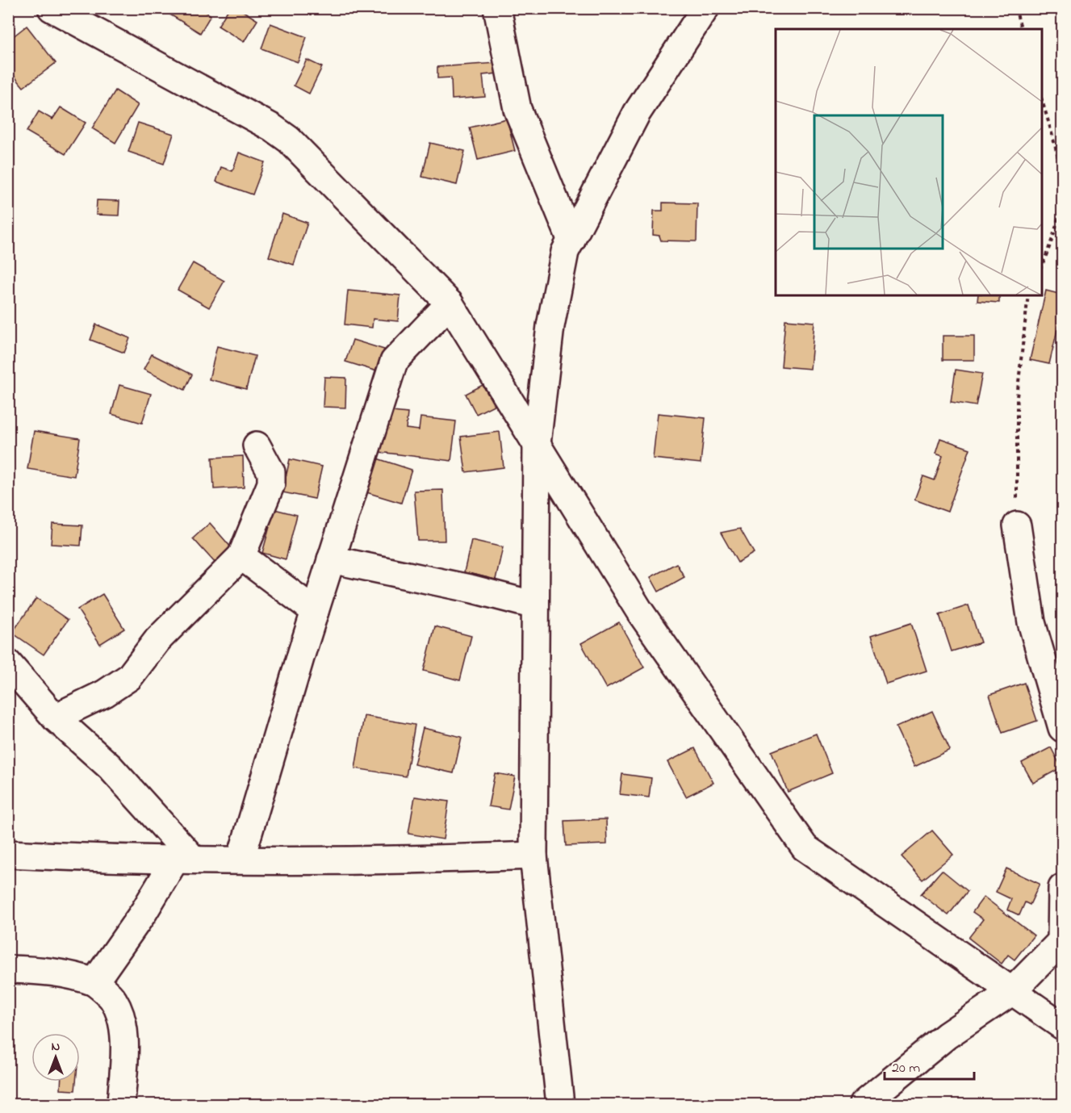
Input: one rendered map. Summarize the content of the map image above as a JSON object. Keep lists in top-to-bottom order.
{
  "scale_bar": "20 m",
  "north": "top"
}
